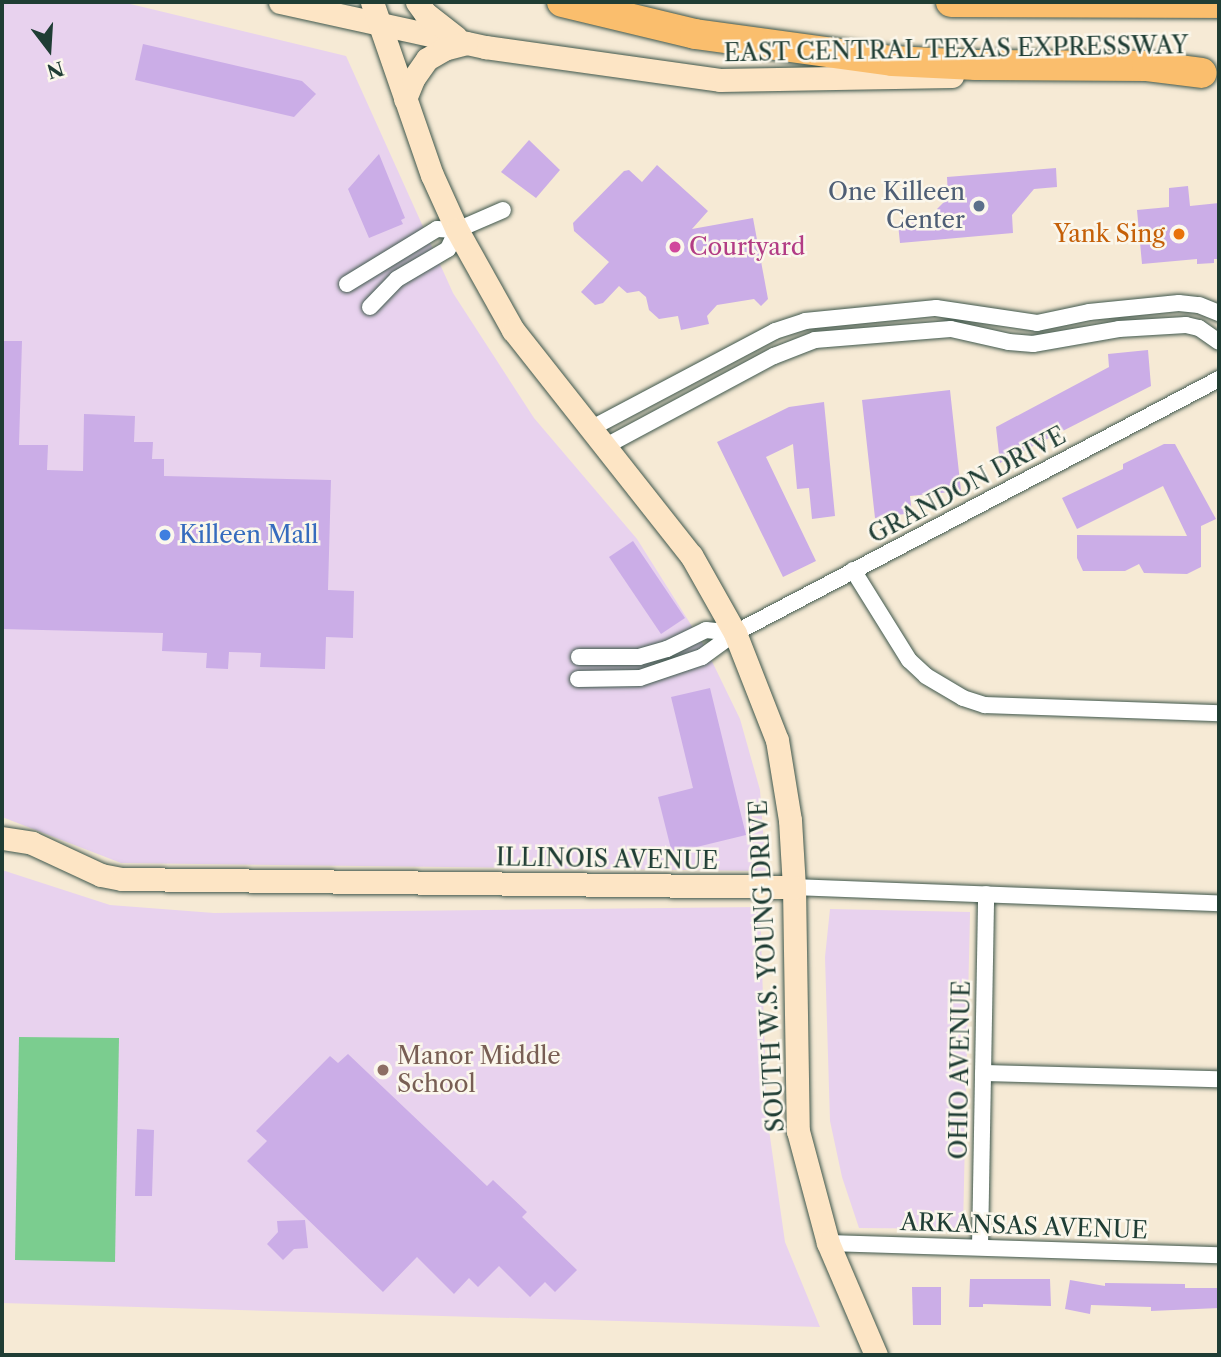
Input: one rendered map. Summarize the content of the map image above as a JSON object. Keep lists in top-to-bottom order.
{
  "streets": {
    "main road": ["EAST CENTRAL TEXAS EXPRESSWAY", "ILLINOIS AVENUE", "SOUTH W.S. YOUNG DRIVE"],
    "street": ["GRANDON DRIVE", "OHIO AVENUE", "ARKANSAS AVENUE"]
  },
  "crossings": [
    ["EAST CENTRAL TEXAS EXPRESSWAY", "SOUTH W.S. YOUNG DRIVE"],
    ["GRANDON DRIVE", "SOUTH W.S. YOUNG DRIVE"],
    ["ILLINOIS AVENUE", "SOUTH W.S. YOUNG DRIVE"],
    ["ILLINOIS AVENUE", "OHIO AVENUE"],
    ["SOUTH W.S. YOUNG DRIVE", "ARKANSAS AVENUE"],
    ["OHIO AVENUE", "ARKANSAS AVENUE"]
  ],
  "places": [
    "One Killeen Center",
    "Yank Sing",
    "Courtyard",
    "Killeen Mall",
    "Manor Middle School"
  ],
  "north": "bottom"
}
